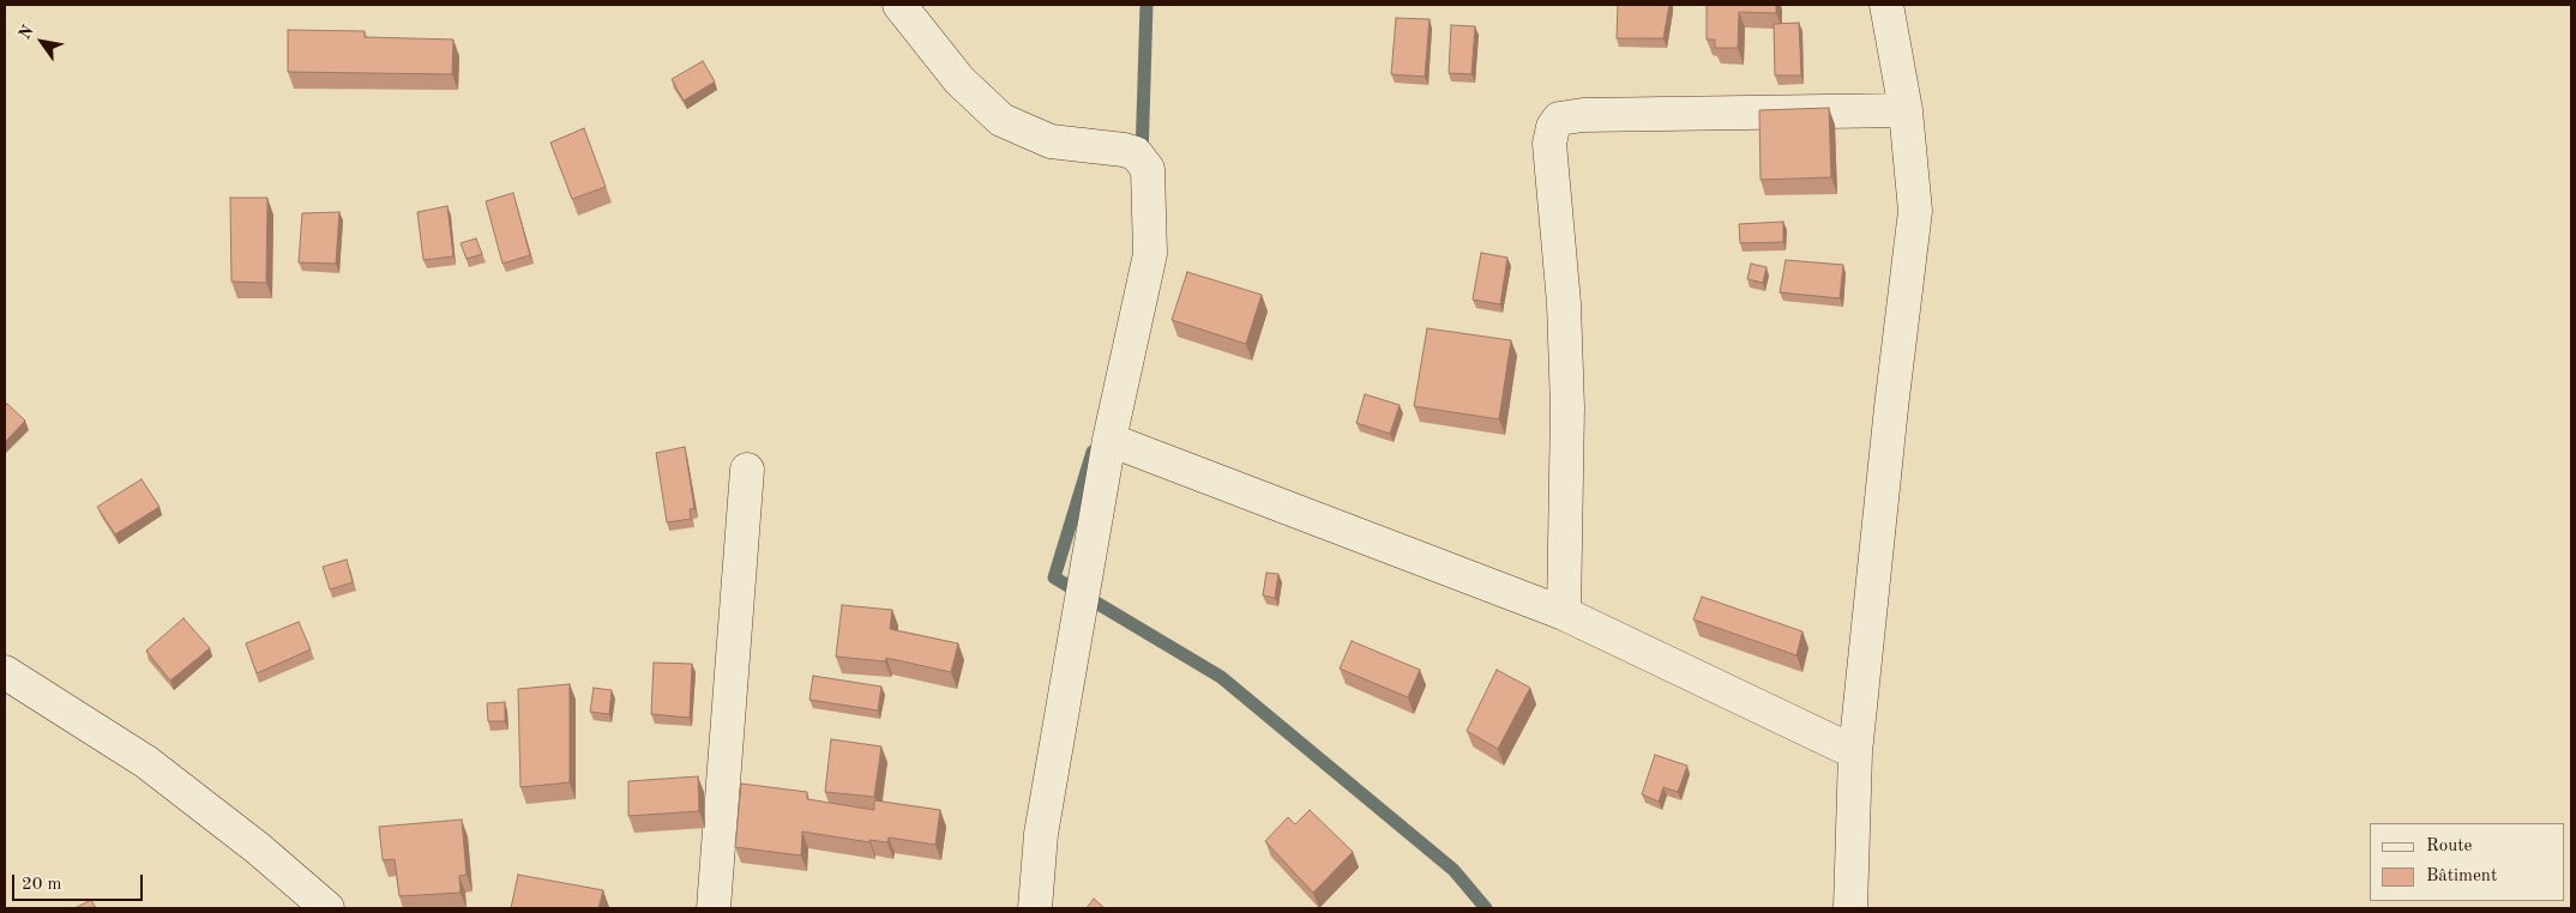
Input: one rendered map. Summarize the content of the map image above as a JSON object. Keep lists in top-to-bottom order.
{
  "legend": ["Route", "Bâtiment"],
  "scale_bar": "20 m",
  "north": "top left"
}
